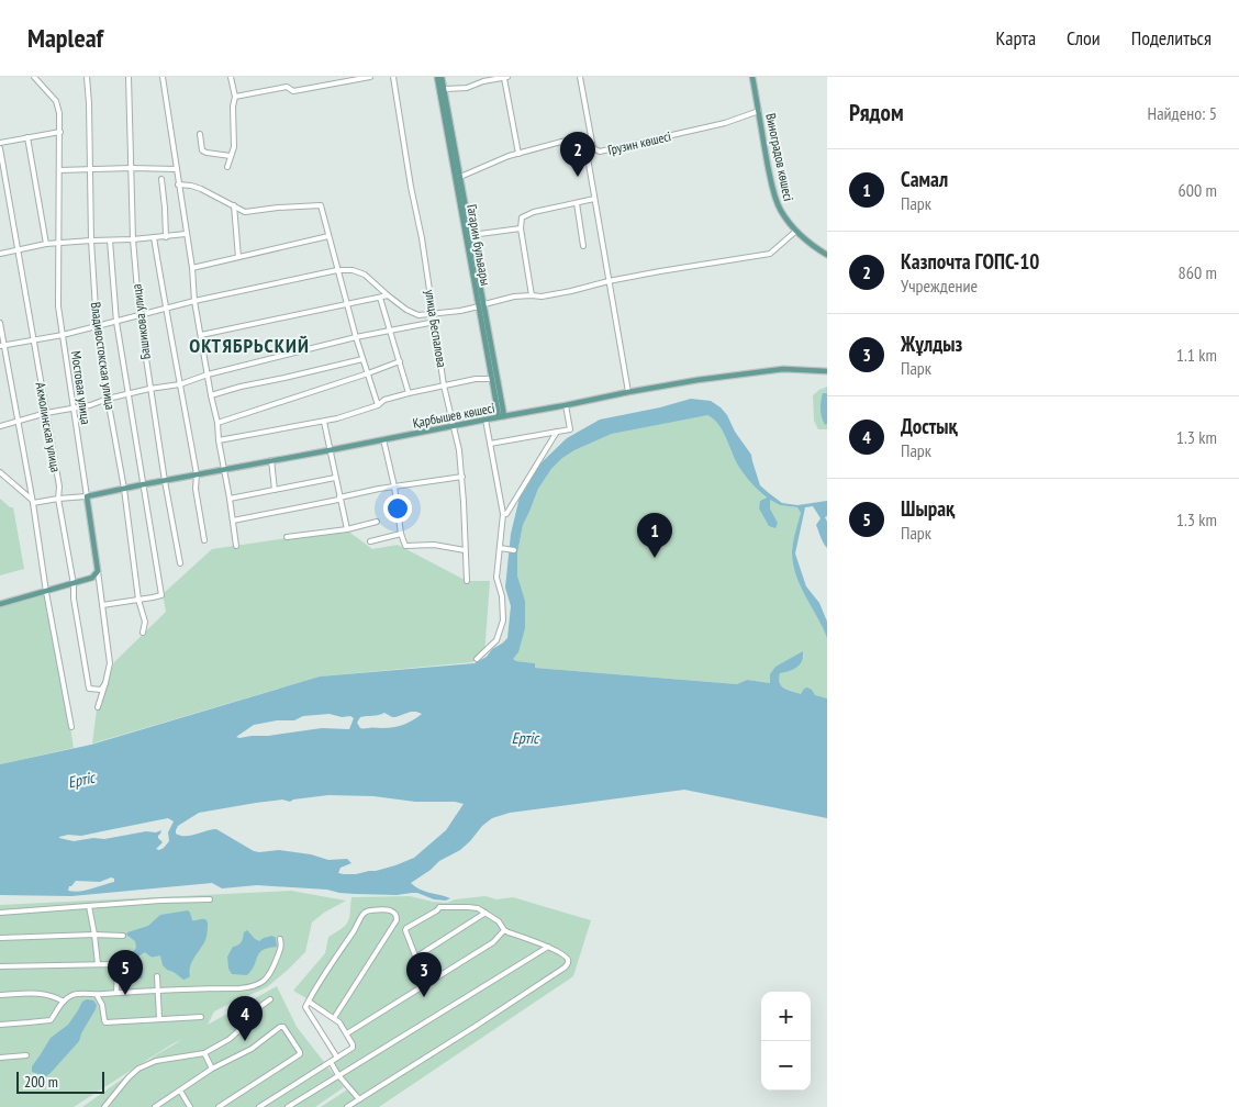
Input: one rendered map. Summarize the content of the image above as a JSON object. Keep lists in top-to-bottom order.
{
  "streets": {
    "main road": [
      "Виноградов көшесі",
      "Гагарин бульвары",
      "Мостовая улица",
      "Қарбышев көшесі"
    ],
    "street": [
      "Грузин көшесі",
      "Башикова улица",
      "улица Беспалова",
      "Владивостокская улица",
      "Акмолинская улица"
    ]
  },
  "crossings": [
    ["Грузин көшесі", "Виноградов көшесі"],
    ["Грузин көшесі", "Гагарин бульвары"],
    ["Гагарин бульвары", "Қарбышев көшесі"],
    ["Башикова улица", "Қарбышев көшесі"],
    ["улица Беспалова", "Қарбышев көшесі"],
    ["Владивостокская улица", "Қарбышев көшесі"],
    ["Мостовая улица", "Қарбышев көшесі"],
    ["Мостовая улица", "Акмолинская улица"]
  ],
  "districts": ["ОКТЯБРЬСКИЙ"],
  "water": ["Ертіс"],
  "scale_bar": "200 m",
  "page": {
    "header": "Mapleaf",
    "nav": ["Карта", "Слои", "Поделиться"],
    "heading": ["Рядом", "Найдено: 5"],
    "pins": [
      "2",
      "1",
      "5",
      "3",
      "4"
    ],
    "list": [
      {
        "mark": "1",
        "name": "Самал",
        "note": "Парк",
        "value": "600 m"
      },
      {
        "mark": "2",
        "name": "Казпочта ГОПС-10",
        "note": "Учреждение",
        "value": "860 m"
      },
      {
        "mark": "3",
        "name": "Жұлдыз",
        "note": "Парк",
        "value": "1.1 km"
      },
      {
        "mark": "4",
        "name": "Достық",
        "note": "Парк",
        "value": "1.3 km"
      },
      {
        "mark": "5",
        "name": "Шырақ",
        "note": "Парк",
        "value": "1.3 km"
      }
    ],
    "map_buttons": ["+", "−"],
    "scale": "200 m"
  }
}
